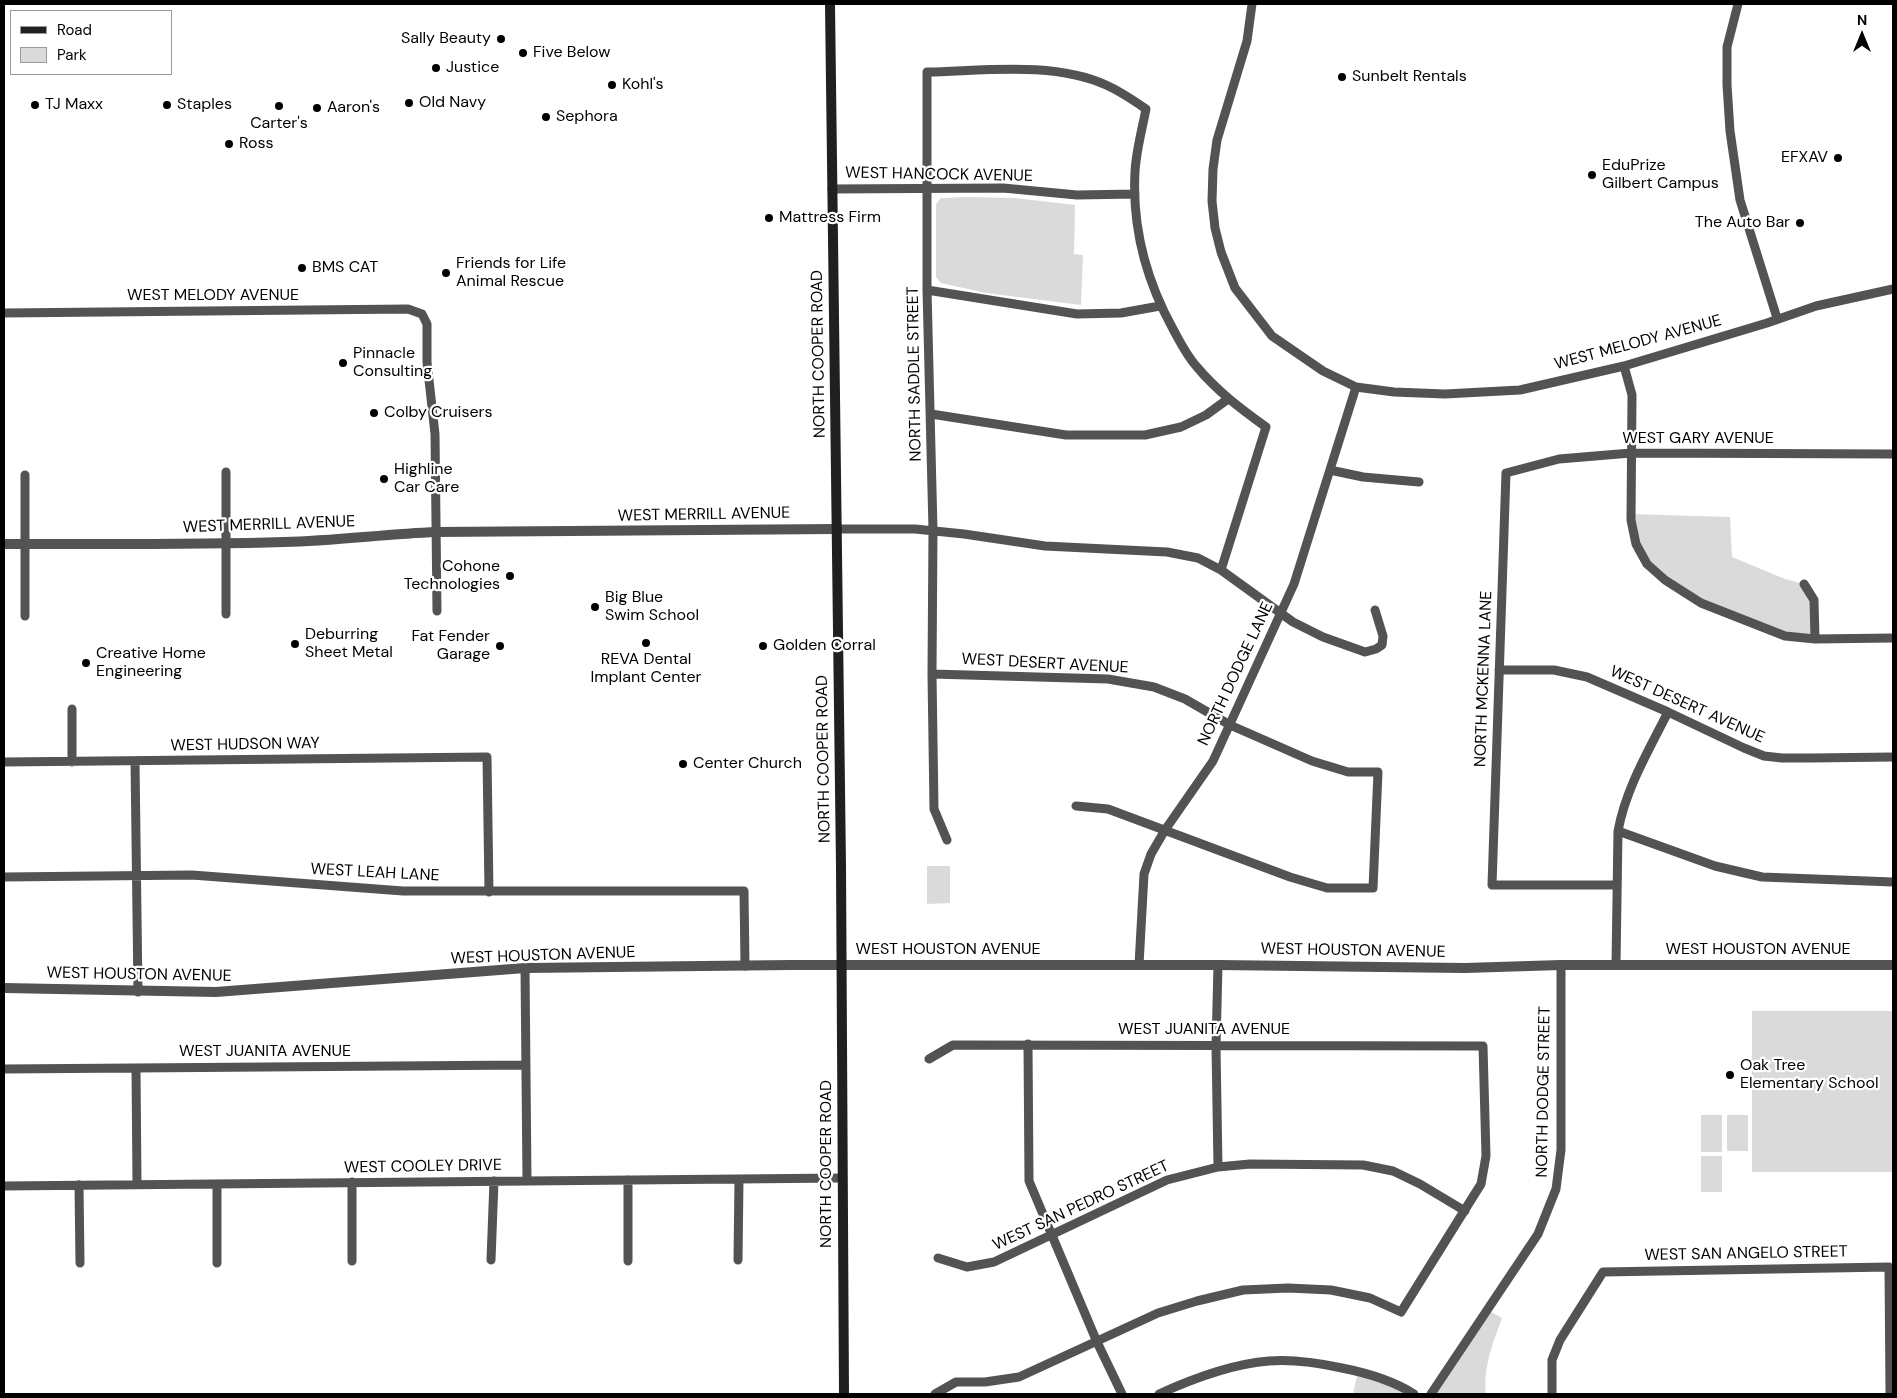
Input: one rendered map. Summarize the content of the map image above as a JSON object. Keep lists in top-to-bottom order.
{
  "streets": {
    "main road": ["NORTH COOPER ROAD"],
    "street": [
      "WEST HANCOCK AVENUE",
      "WEST MELODY AVENUE",
      "NORTH SADDLE STREET",
      "WEST GARY AVENUE",
      "WEST MERRILL AVENUE",
      "WEST DESERT AVENUE",
      "NORTH DODGE LANE",
      "NORTH MCKENNA LANE",
      "WEST HUDSON WAY",
      "WEST LEAH LANE",
      "WEST HOUSTON AVENUE",
      "WEST JUANITA AVENUE",
      "NORTH DODGE STREET",
      "WEST COOLEY DRIVE",
      "WEST SAN PEDRO STREET",
      "WEST SAN ANGELO STREET"
    ]
  },
  "crossings": [
    ["WEST HANCOCK AVENUE", "NORTH COOPER ROAD"],
    ["WEST HANCOCK AVENUE", "NORTH SADDLE STREET"],
    ["WEST MELODY AVENUE", "WEST MERRILL AVENUE"],
    ["WEST MELODY AVENUE", "NORTH DODGE LANE"],
    ["NORTH COOPER ROAD", "WEST MERRILL AVENUE"],
    ["NORTH COOPER ROAD", "WEST HOUSTON AVENUE"],
    ["NORTH COOPER ROAD", "WEST COOLEY DRIVE"],
    ["NORTH SADDLE STREET", "WEST MERRILL AVENUE"],
    ["NORTH SADDLE STREET", "WEST DESERT AVENUE"],
    ["WEST GARY AVENUE", "NORTH MCKENNA LANE"],
    ["WEST MERRILL AVENUE", "NORTH DODGE LANE"],
    ["WEST DESERT AVENUE", "NORTH DODGE LANE"],
    ["WEST DESERT AVENUE", "NORTH MCKENNA LANE"],
    ["NORTH DODGE LANE", "WEST HOUSTON AVENUE"],
    ["WEST HUDSON WAY", "WEST LEAH LANE"],
    ["WEST LEAH LANE", "WEST HOUSTON AVENUE"],
    ["WEST HOUSTON AVENUE", "NORTH DODGE STREET"],
    ["WEST JUANITA AVENUE", "WEST SAN PEDRO STREET"]
  ],
  "places": [
    "Sally Beauty",
    "Five Below",
    "Justice",
    "Sunbelt Rentals",
    "Kohl's",
    "Old Navy",
    "TJ Maxx",
    "Staples",
    "Carter's",
    "Aaron's",
    "Sephora",
    "Ross",
    "EFXAV",
    "EduPrize Gilbert Campus",
    "Mattress Firm",
    "The Auto Bar",
    "BMS CAT",
    "Friends for Life Animal Rescue",
    "Pinnacle Consulting",
    "Colby Cruisers",
    "Highline Car Care",
    "Cohone Technologies",
    "Big Blue Swim School",
    "REVA Dental Implant Center",
    "Deburring Sheet Metal",
    "Fat Fender Garage",
    "Golden Corral",
    "Creative Home Engineering",
    "Center Church",
    "Oak Tree Elementary School"
  ],
  "legend": ["Road", "Park"],
  "north": "top"
}
